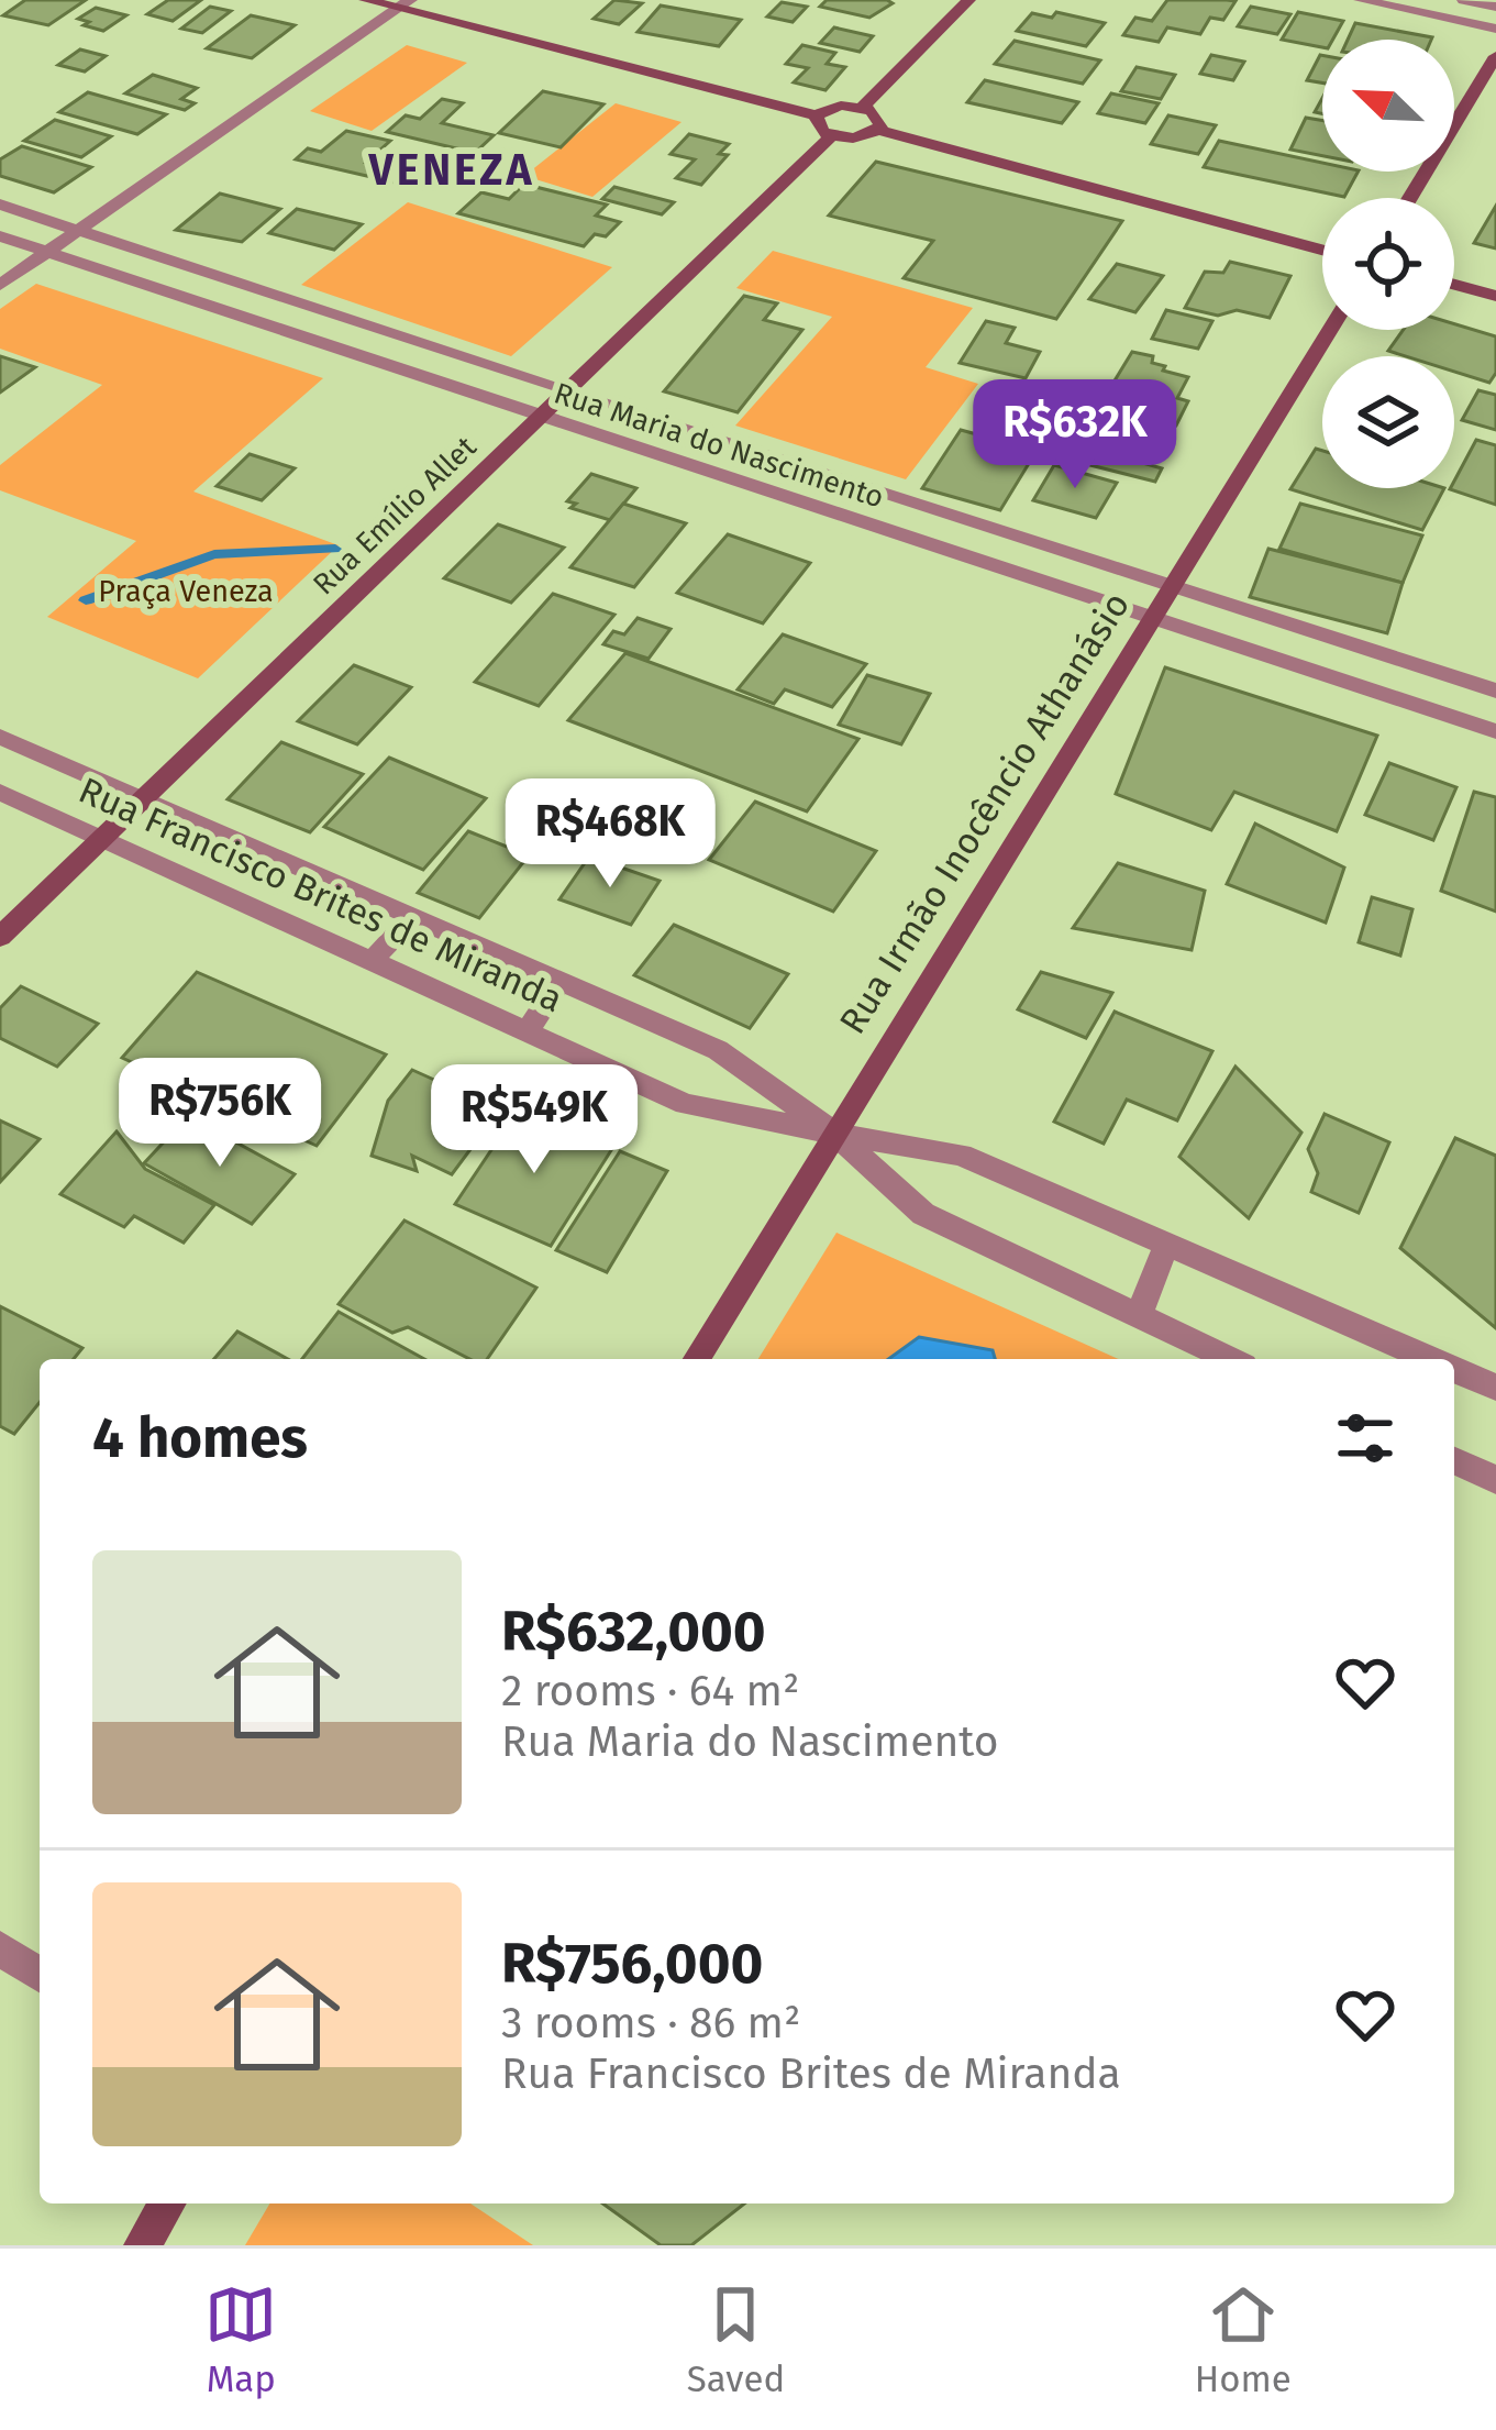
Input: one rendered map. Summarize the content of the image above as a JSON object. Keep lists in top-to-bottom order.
{
  "streets": {
    "street": [
      "Rua Maria do Nascimento",
      "Rua Emílio Allet",
      "Rua Irmão Inocêncio Athanásio",
      "Rua Francisco Brites de Miranda"
    ]
  },
  "crossings": [
    ["Rua Maria do Nascimento", "Rua Emílio Allet"],
    ["Rua Maria do Nascimento", "Rua Irmão Inocêncio Athanásio"],
    ["Rua Emílio Allet", "Rua Francisco Brites de Miranda"],
    ["Rua Irmão Inocêncio Athanásio", "Rua Francisco Brites de Miranda"]
  ],
  "districts": ["VENEZA"],
  "parks": ["Praça Veneza"],
  "north": "top left",
  "page": {
    "price": [
      "R$632K",
      "R$468K",
      "R$756K",
      "R$549K"
    ],
    "heading": "4 homes",
    "list": [
      {
        "name": "R$632,000",
        "note": "2 rooms · 64 m² · Rua Maria do Nascimento"
      },
      {
        "name": "R$756,000",
        "note": "3 rooms · 86 m² · Rua Francisco Brites de Miranda"
      }
    ],
    "tabs": ["Map", "Saved", "Home"]
  }
}
